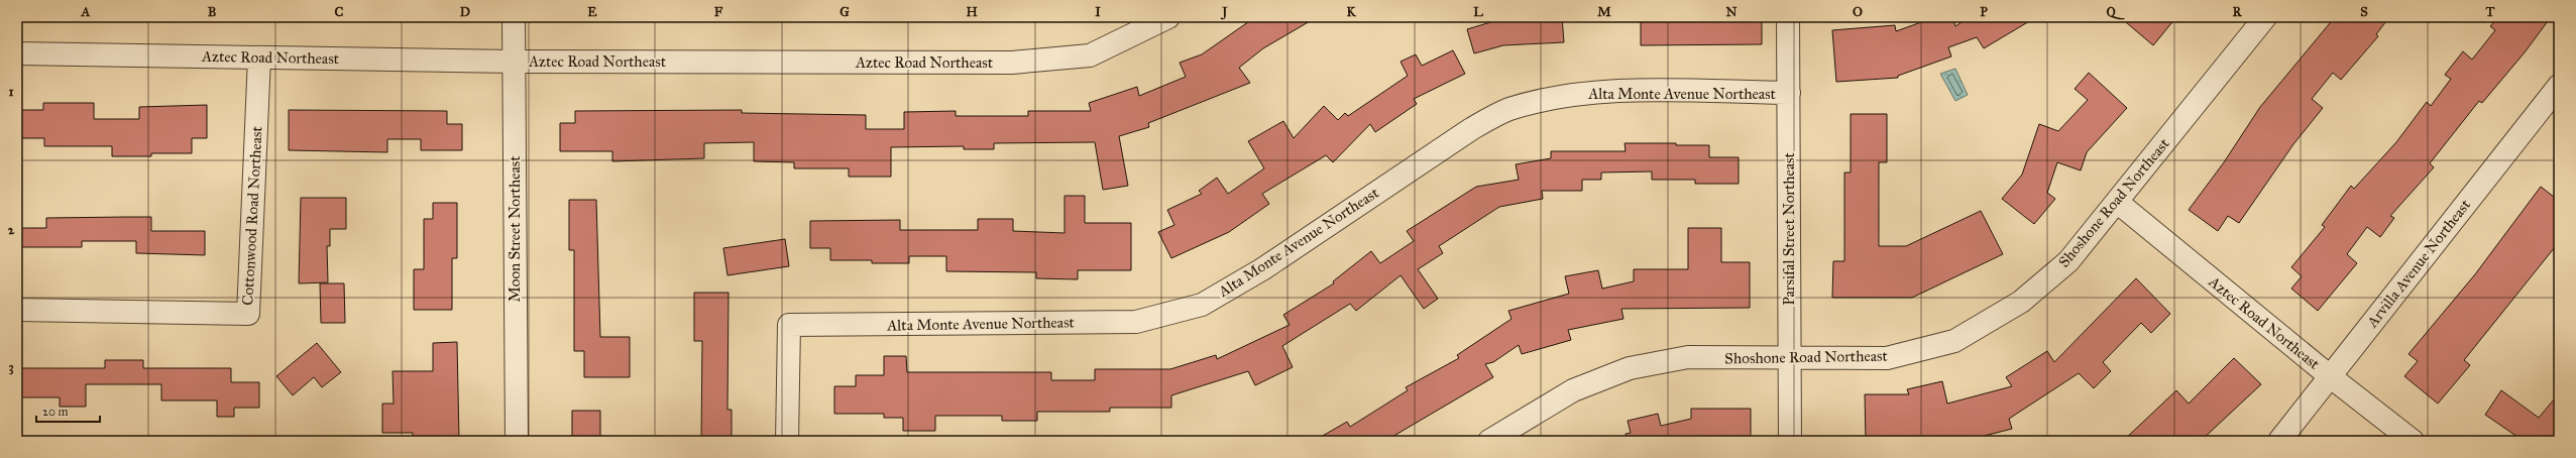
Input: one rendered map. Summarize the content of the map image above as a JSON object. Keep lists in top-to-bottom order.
{
  "streets": {
    "street": [
      "Aztec Road Northeast",
      "Alta Monte Avenue Northeast",
      "Shoshone Road Northeast",
      "Cottonwood Road Northeast",
      "Moon Street Northeast",
      "Parsifal Street Northeast",
      "Arvilla Avenue Northeast"
    ]
  },
  "crossings": [
    ["Aztec Road Northeast", "Shoshone Road Northeast"],
    ["Aztec Road Northeast", "Cottonwood Road Northeast"],
    ["Aztec Road Northeast", "Moon Street Northeast"],
    ["Aztec Road Northeast", "Arvilla Avenue Northeast"],
    ["Alta Monte Avenue Northeast", "Parsifal Street Northeast"],
    ["Shoshone Road Northeast", "Parsifal Street Northeast"]
  ],
  "scale_bar": "20 m",
  "grid": {
    "columns": [
      "A",
      "B",
      "C",
      "D",
      "E",
      "F",
      "G",
      "H",
      "I",
      "J",
      "K",
      "L",
      "M",
      "N",
      "O",
      "P",
      "Q",
      "R",
      "S",
      "T"
    ],
    "rows": ["1", "2", "3"]
  }
}
